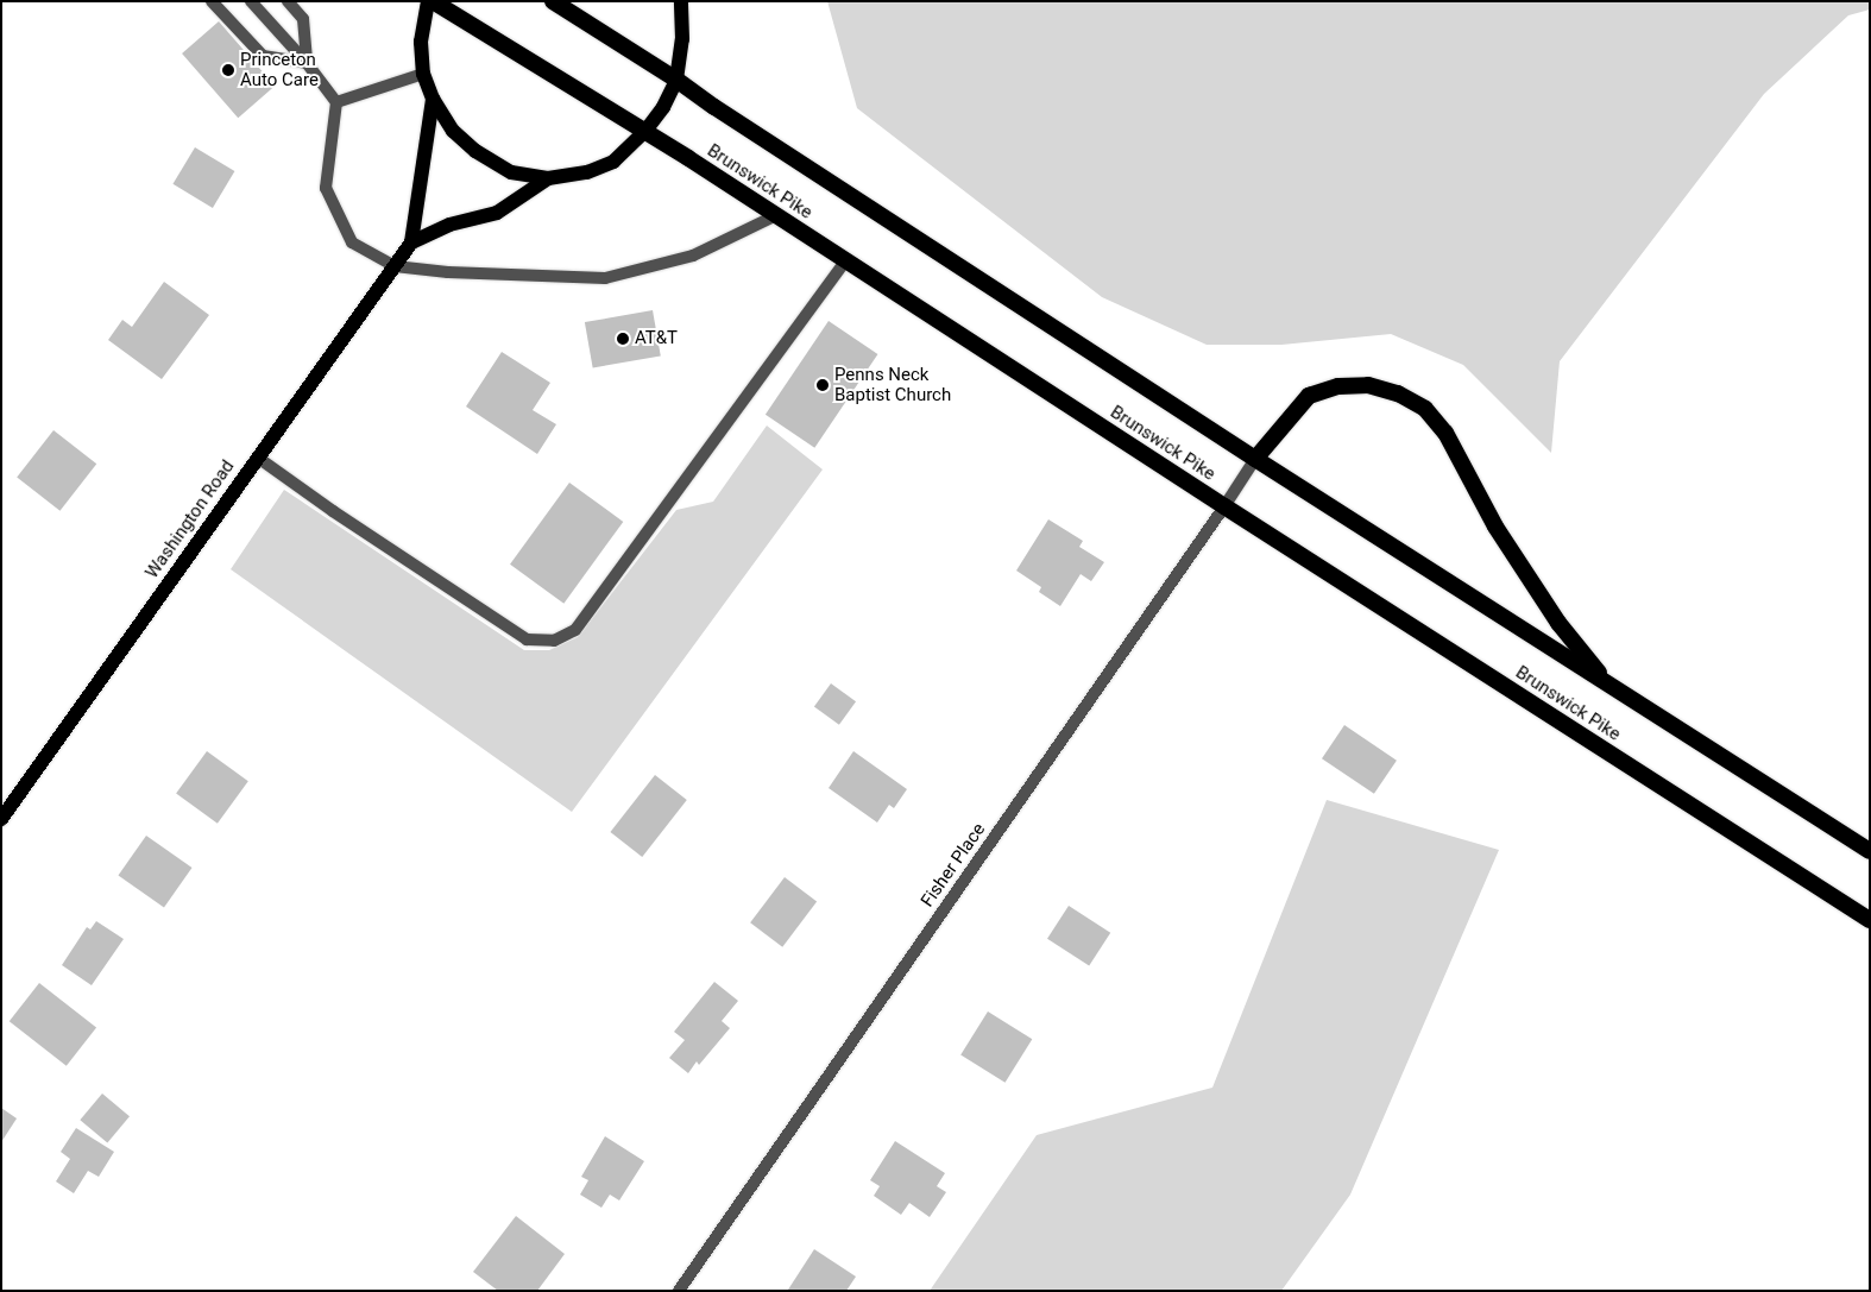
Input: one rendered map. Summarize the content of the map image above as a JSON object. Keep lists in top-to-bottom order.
{
  "streets": {
    "highway": ["Brunswick Pike"],
    "main road": ["Washington Road"],
    "street": ["Fisher Place"]
  },
  "crossings": [
    ["Brunswick Pike", "Washington Road"],
    ["Brunswick Pike", "Fisher Place"]
  ],
  "places": ["Princeton Auto Care", "AT&T", "Penns Neck Baptist Church"]
}
